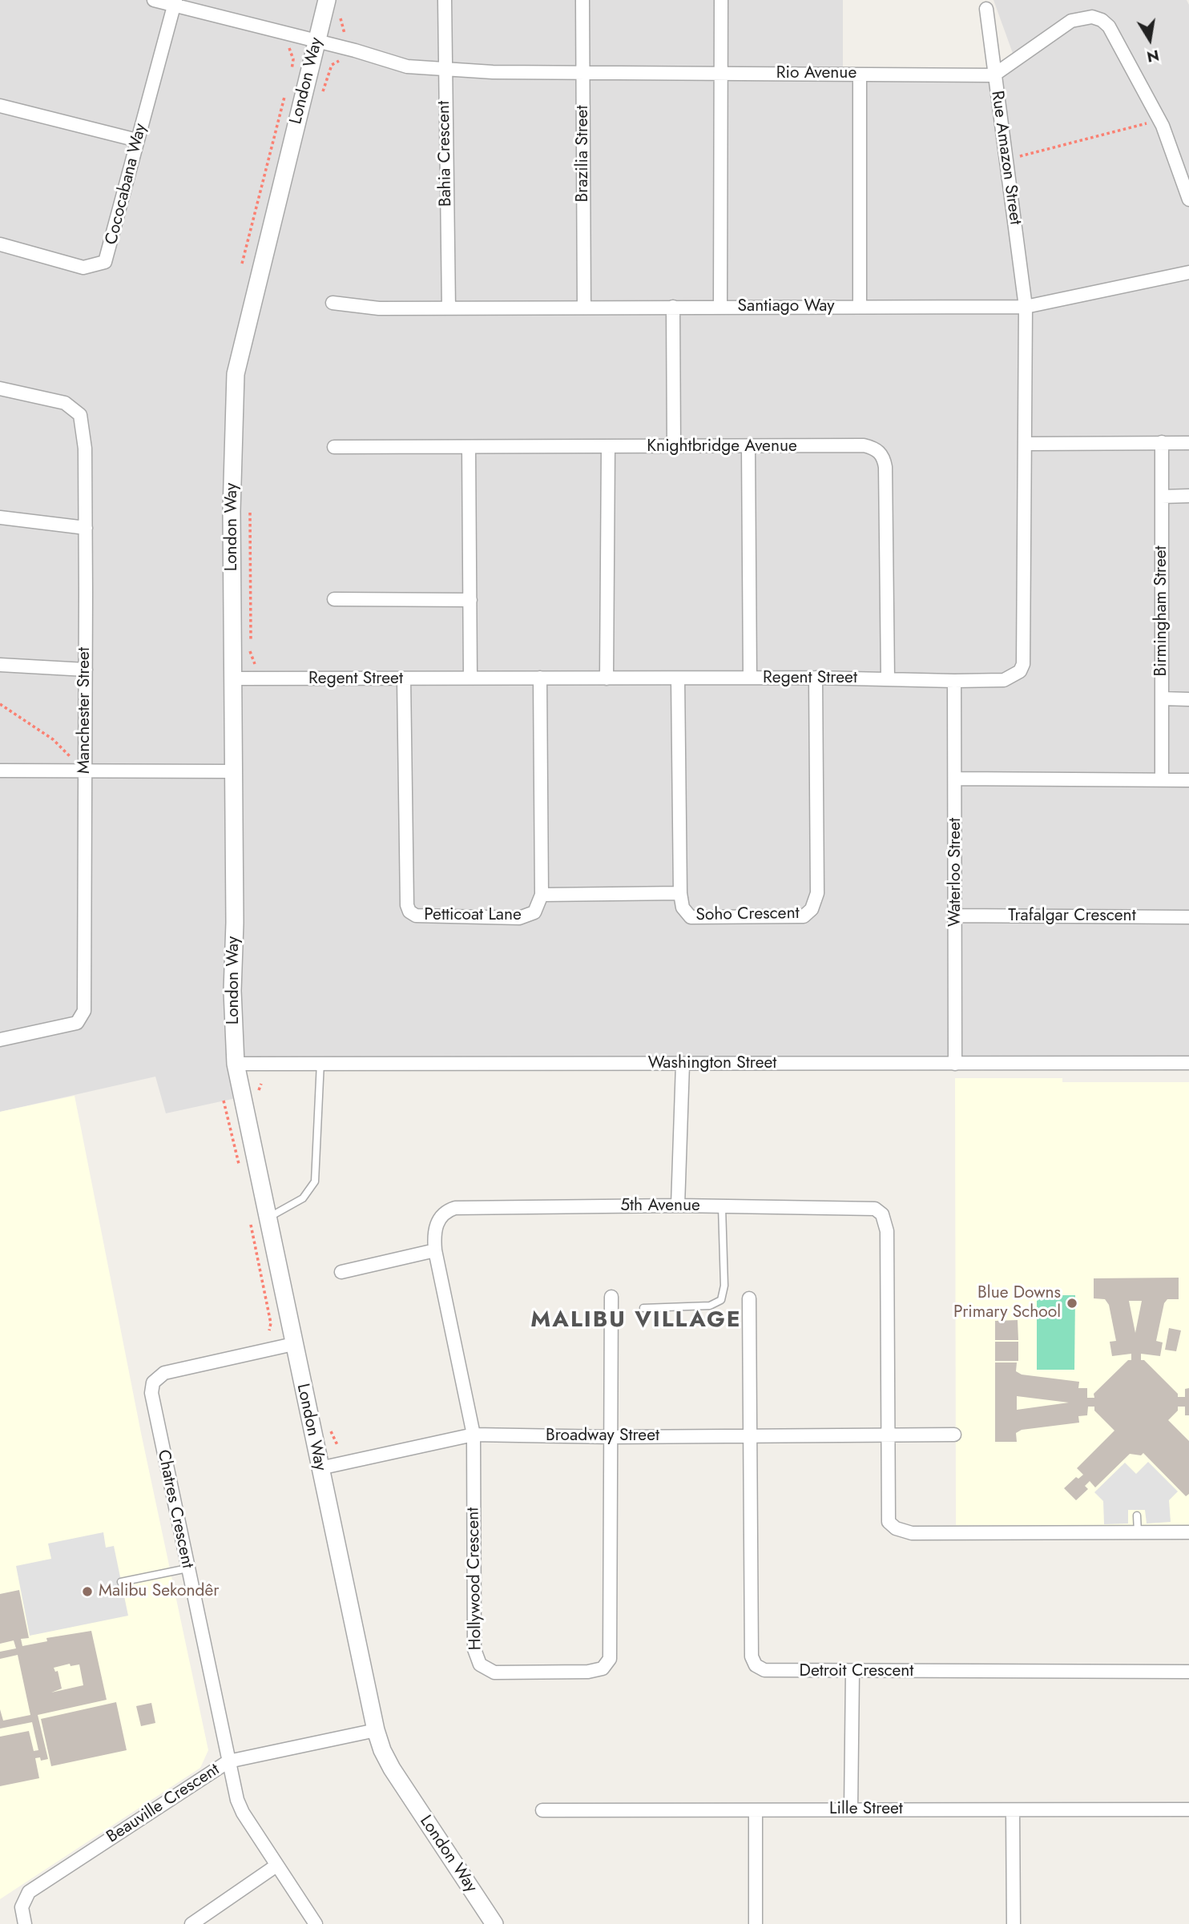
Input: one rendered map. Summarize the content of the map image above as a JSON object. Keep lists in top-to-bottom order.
{
  "streets": {
    "street": [
      "Rio Avenue",
      "London Way",
      "Bahia Crescent",
      "Brazilia Street",
      "Rue Amazon Street",
      "Cococabana Way",
      "Santiago Way",
      "Knightbridge Avenue",
      "Birmingham Street",
      "Regent Street",
      "Manchester Street",
      "Waterloo Street",
      "Soho Crescent",
      "Petticoat Lane",
      "Trafalgar Crescent",
      "Washington Street",
      "5th Avenue",
      "Broadway Street",
      "Chatres Crescent",
      "Hollywood Crescent",
      "Detroit Crescent",
      "Beauville Crescent",
      "Lille Street"
    ]
  },
  "crossings": [
    ["Rio Avenue", "London Way"],
    ["Rio Avenue", "Bahia Crescent"],
    ["Rio Avenue", "Brazilia Street"],
    ["Rio Avenue", "Rue Amazon Street"],
    ["Rio Avenue", "Cococabana Way"],
    ["London Way", "Regent Street"],
    ["London Way", "Washington Street"],
    ["London Way", "Broadway Street"],
    ["London Way", "Chatres Crescent"],
    ["London Way", "Beauville Crescent"],
    ["Bahia Crescent", "Santiago Way"],
    ["Brazilia Street", "Santiago Way"],
    ["Rue Amazon Street", "Santiago Way"],
    ["Rue Amazon Street", "Regent Street"],
    ["Santiago Way", "Regent Street"],
    ["Knightbridge Avenue", "Regent Street"],
    ["Regent Street", "Waterloo Street"],
    ["Regent Street", "Soho Crescent"],
    ["Regent Street", "Petticoat Lane"],
    ["Waterloo Street", "Trafalgar Crescent"],
    ["Waterloo Street", "Washington Street"],
    ["5th Avenue", "Broadway Street"],
    ["5th Avenue", "Hollywood Crescent"],
    ["Broadway Street", "Hollywood Crescent"],
    ["Broadway Street", "Detroit Crescent"],
    ["Chatres Crescent", "Beauville Crescent"]
  ],
  "districts": ["MALIBU VILLAGE"],
  "places": ["Blue Downs Primary School", "Malibu Sekondêr"],
  "north": "bottom"
}
